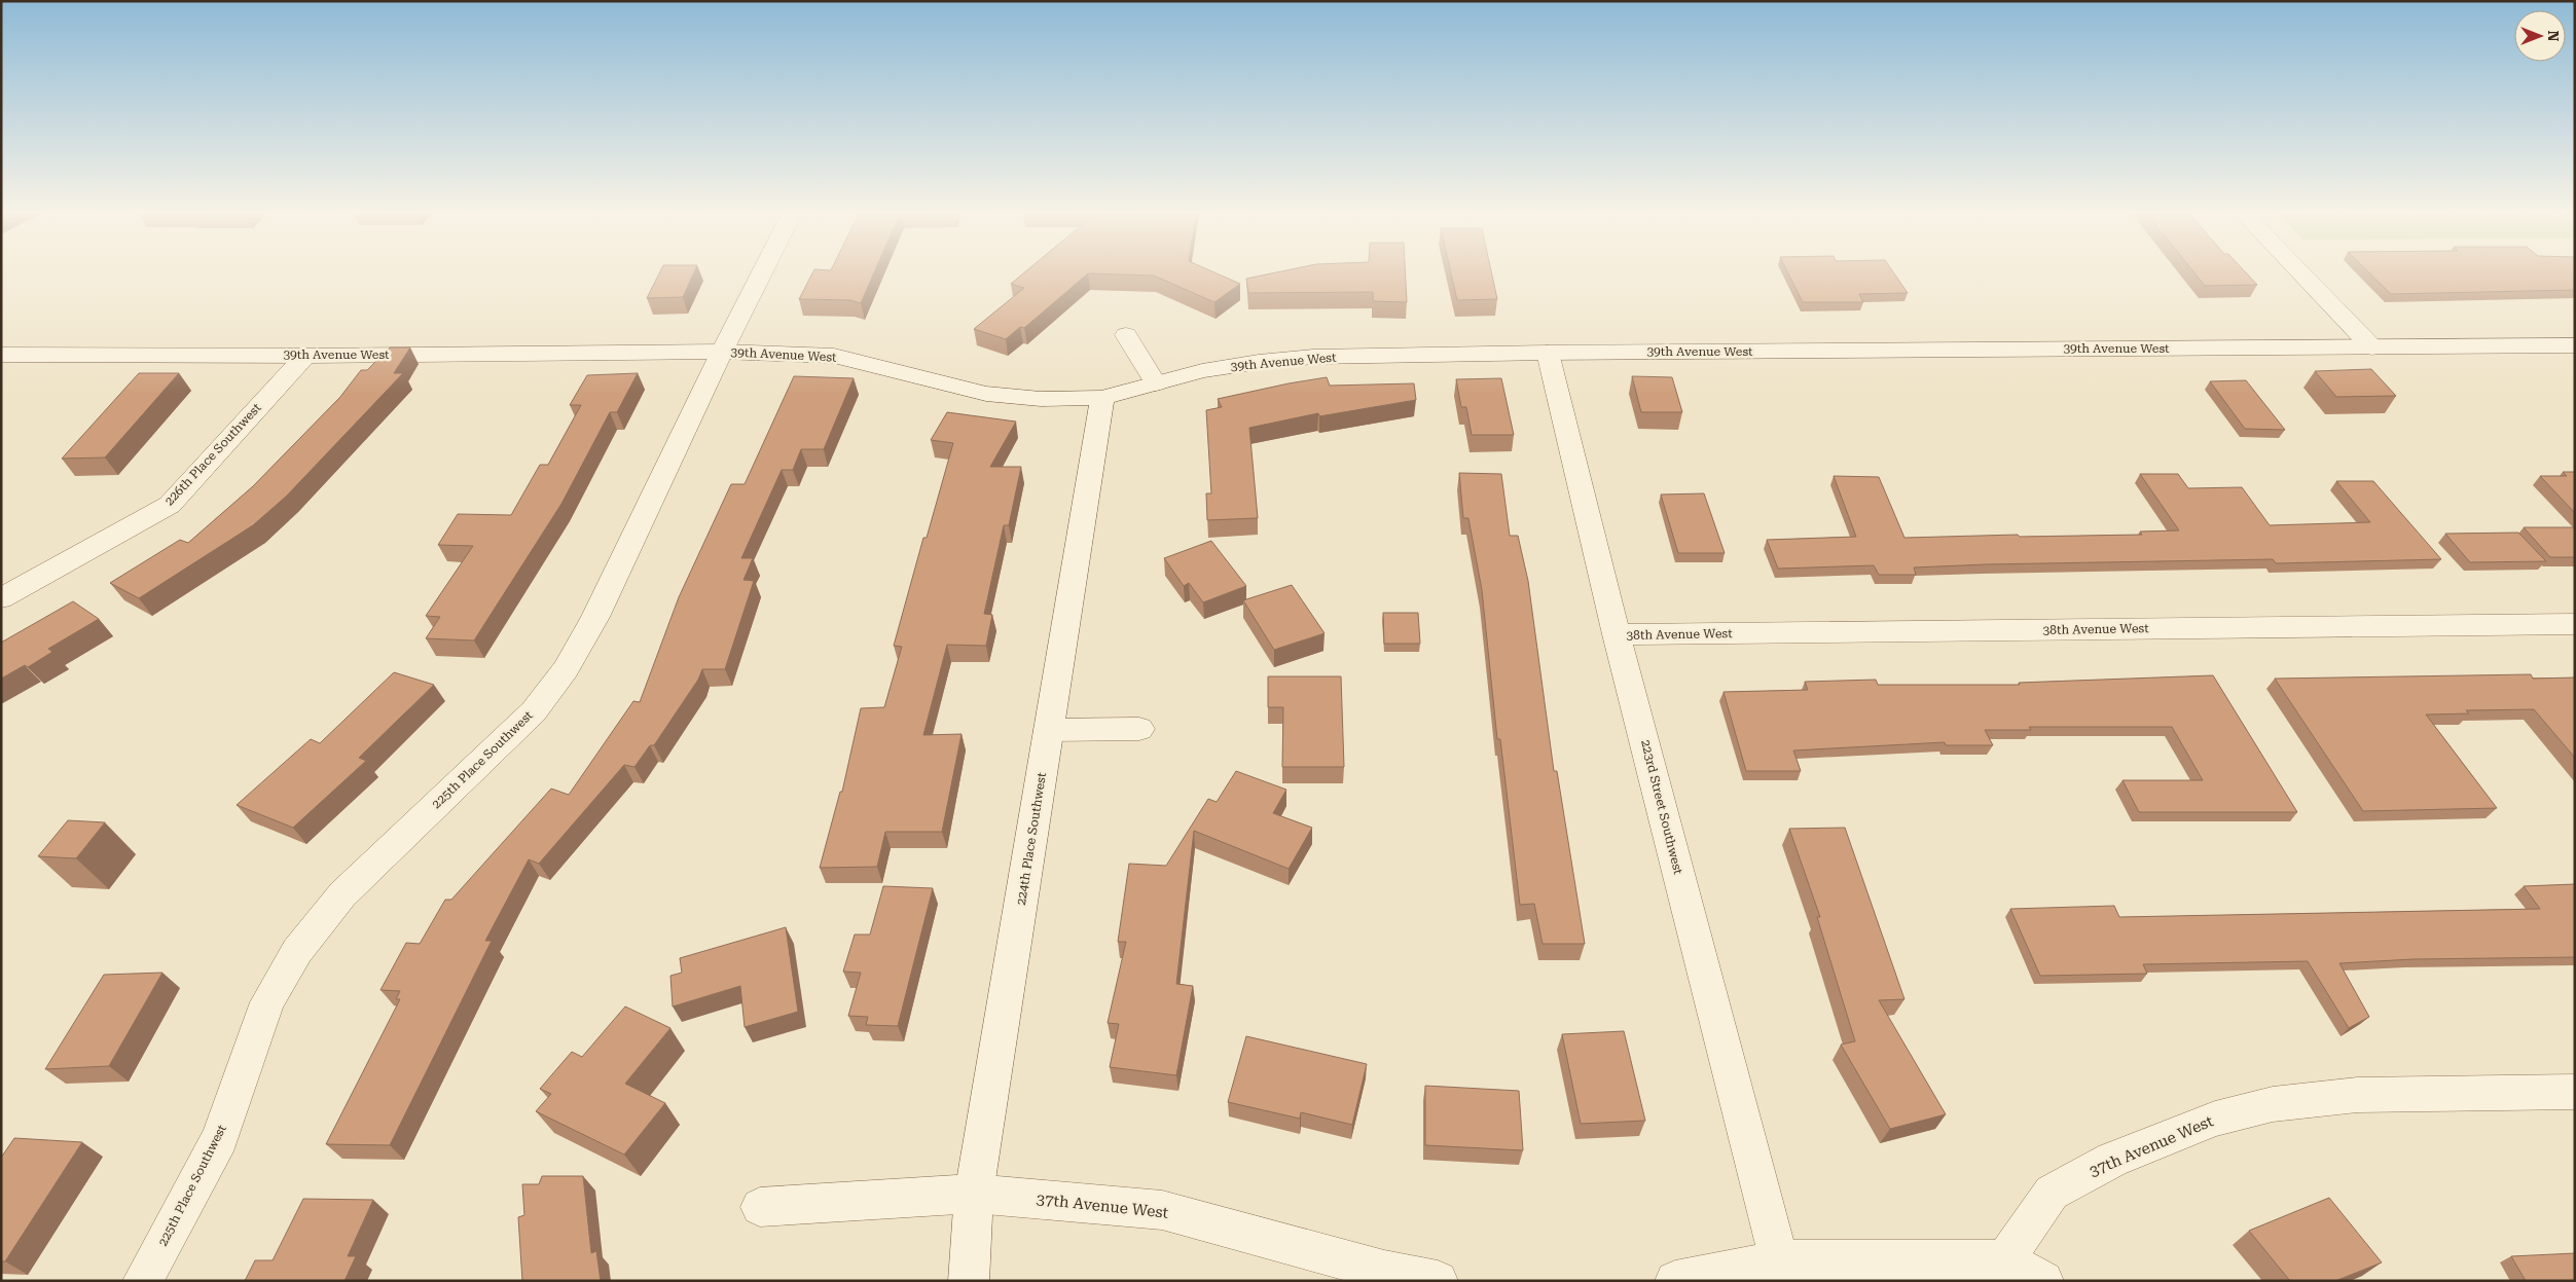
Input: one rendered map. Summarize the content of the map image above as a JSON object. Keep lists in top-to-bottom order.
{
  "streets": {
    "street": [
      "39th Avenue West",
      "226th Place Southwest",
      "38th Avenue West",
      "225th Place Southwest",
      "223rd Street Southwest",
      "224th Place Southwest",
      "37th Avenue West"
    ]
  },
  "crossings": [
    ["39th Avenue West", "226th Place Southwest"],
    ["39th Avenue West", "225th Place Southwest"],
    ["39th Avenue West", "223rd Street Southwest"],
    ["39th Avenue West", "224th Place Southwest"],
    ["38th Avenue West", "223rd Street Southwest"],
    ["224th Place Southwest", "37th Avenue West"]
  ],
  "north": "right"
}
